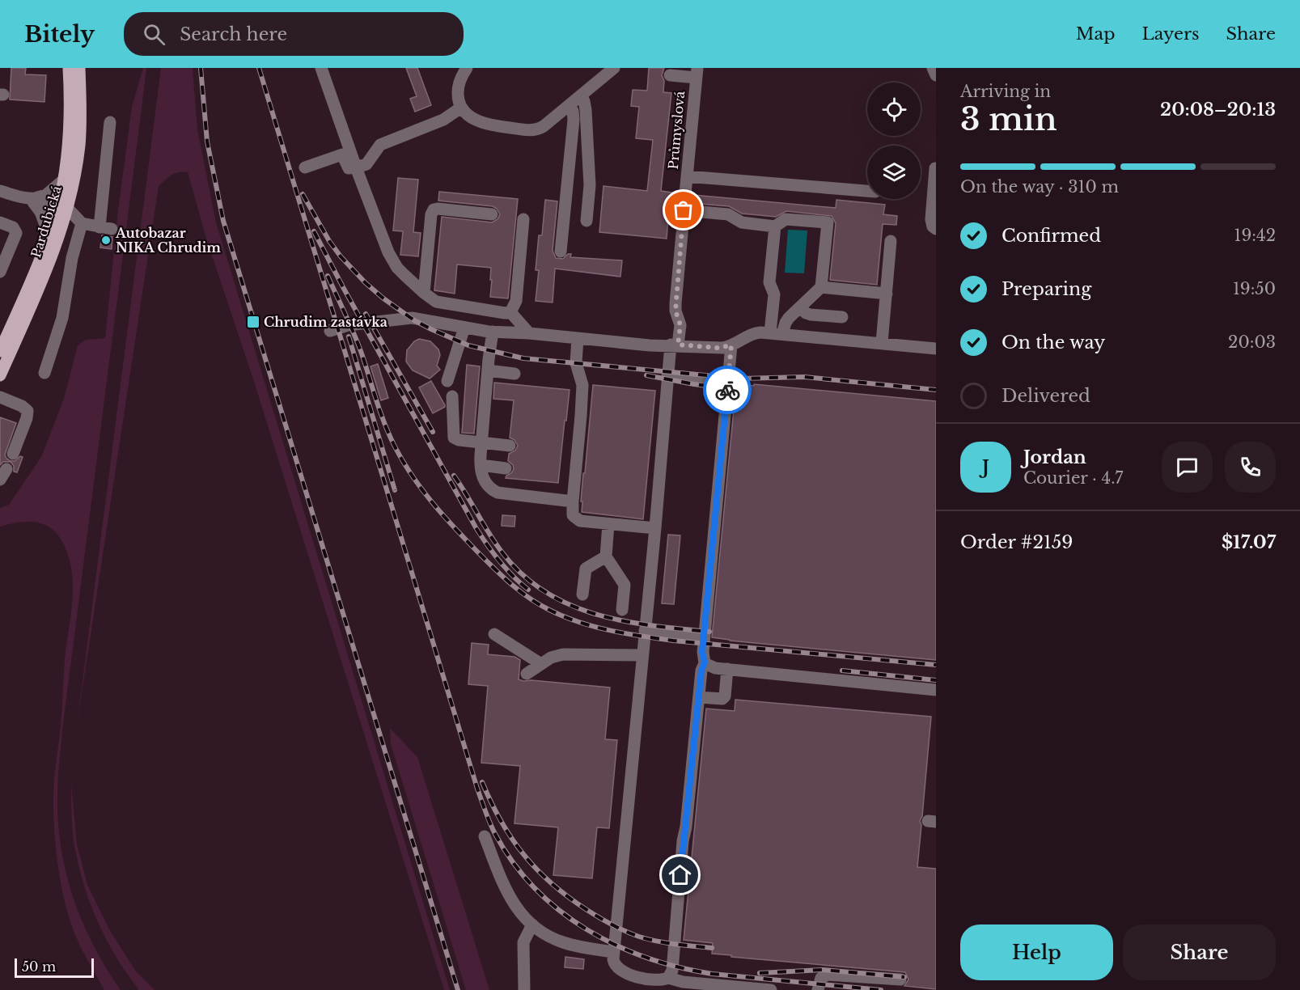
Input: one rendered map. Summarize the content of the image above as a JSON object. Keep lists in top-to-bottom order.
{
  "streets": {
    "main road": ["Pardubická"],
    "street": ["Průmyslová"]
  },
  "places": {
    "other": ["Autobazar NIKA Chrudim"],
    "transit": ["Chrudim zastávka"]
  },
  "scale_bar": "50 m",
  "page": {
    "header": "Bitely",
    "search": "Search here",
    "nav": ["Map", "Layers", "Share"],
    "heading": ["3 min", "Arriving in", "20:08–20:13"],
    "panel": [
      "Jordan",
      "Courier · 4.7",
      "Order #2159",
      "$17.07"
    ],
    "bar": "On the way · 310 m",
    "list": [
      ["Confirmed", "19:42"],
      ["Preparing", "19:50"],
      ["On the way", "20:03"],
      "Delivered"
    ],
    "round": "J",
    "buttons": ["Help", "Share"],
    "scale": "50 m"
  }
}
